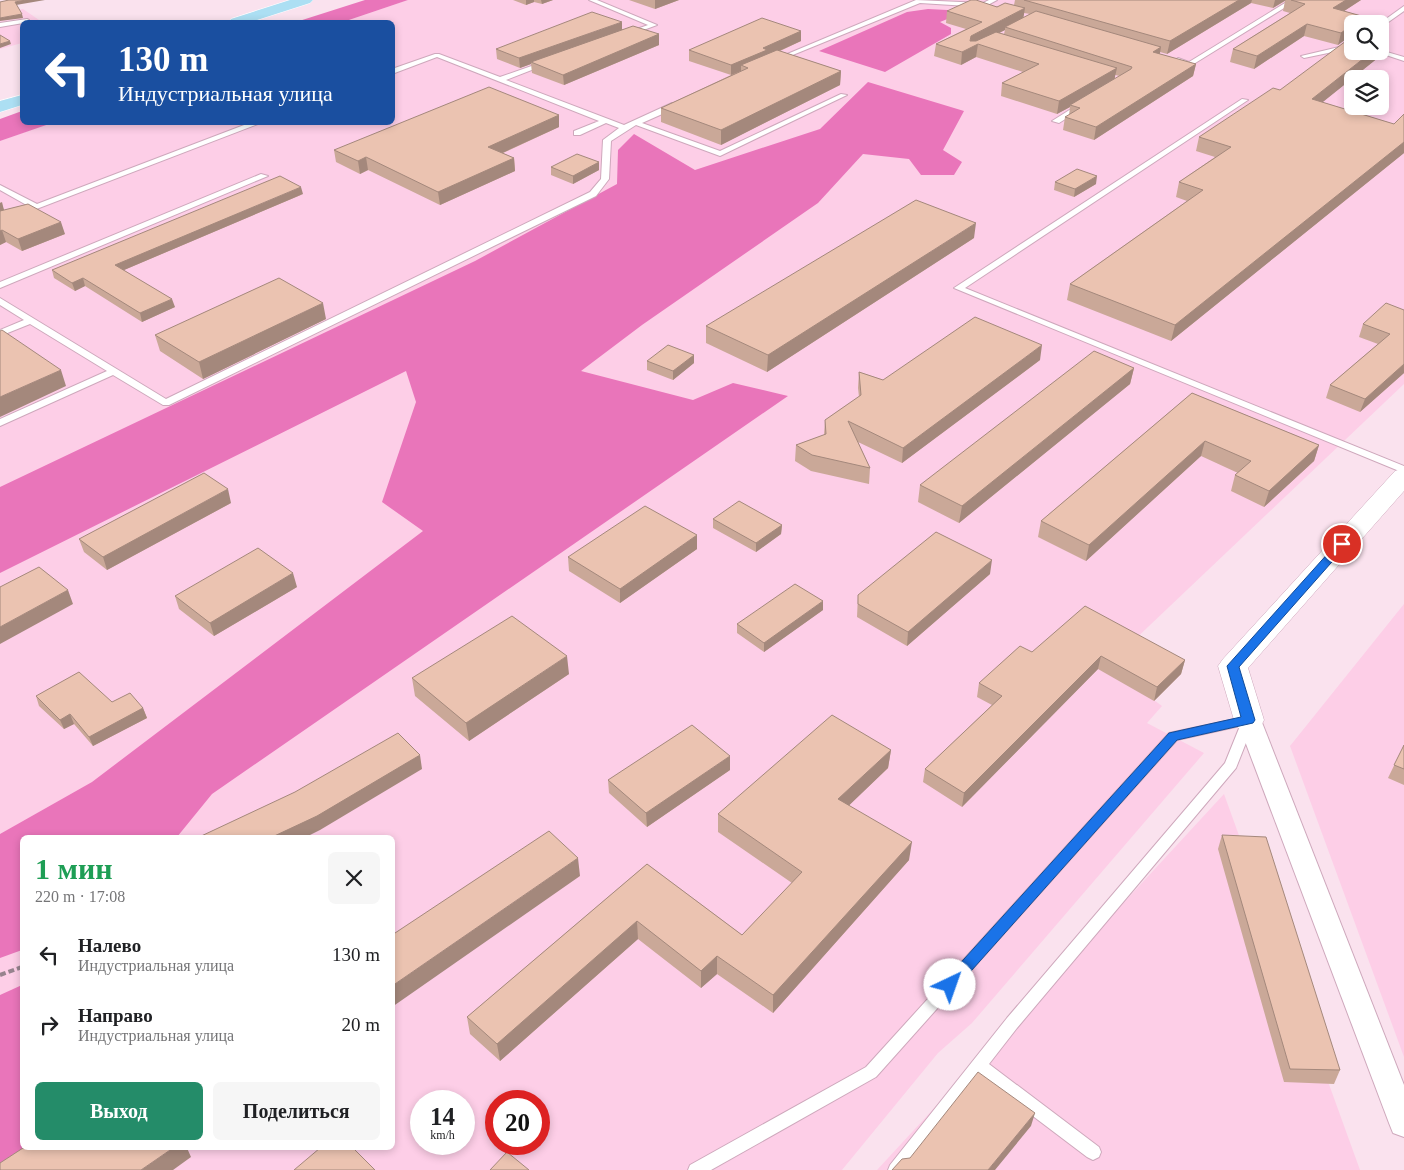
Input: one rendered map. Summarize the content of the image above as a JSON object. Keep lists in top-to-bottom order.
{
  "page": {
    "turn": ["130 m", "Индустриальная улица"],
    "heading": ["1 мин", "220 m · 17:08"],
    "list": [
      {
        "name": "Налево",
        "note": "Индустриальная улица",
        "value": "130 m"
      },
      {
        "name": "Направо",
        "note": "Индустриальная улица",
        "value": "20 m"
      }
    ],
    "buttons": ["Выход", "Поделиться"],
    "speed": "14 km/h",
    "limit": "20"
  }
}
